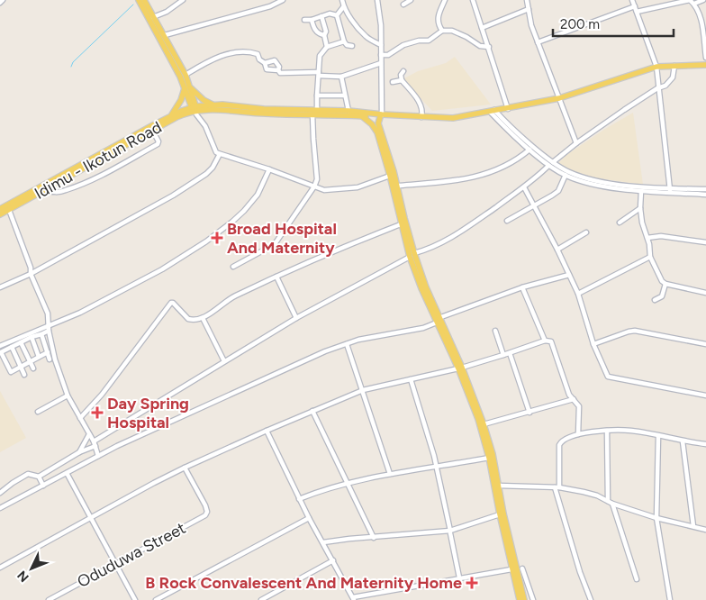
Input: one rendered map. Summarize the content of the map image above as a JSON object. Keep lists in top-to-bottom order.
{
  "streets": {
    "main road": ["Idimu - Ikotun Road"],
    "street": ["Oduduwa Street"]
  },
  "places": {
    "health": ["Broad Hospital And Maternity", "Day Spring Hospital", "B Rock Convalescent And Maternity Home"]
  },
  "scale_bar": "200 m",
  "north": "bottom left"
}
